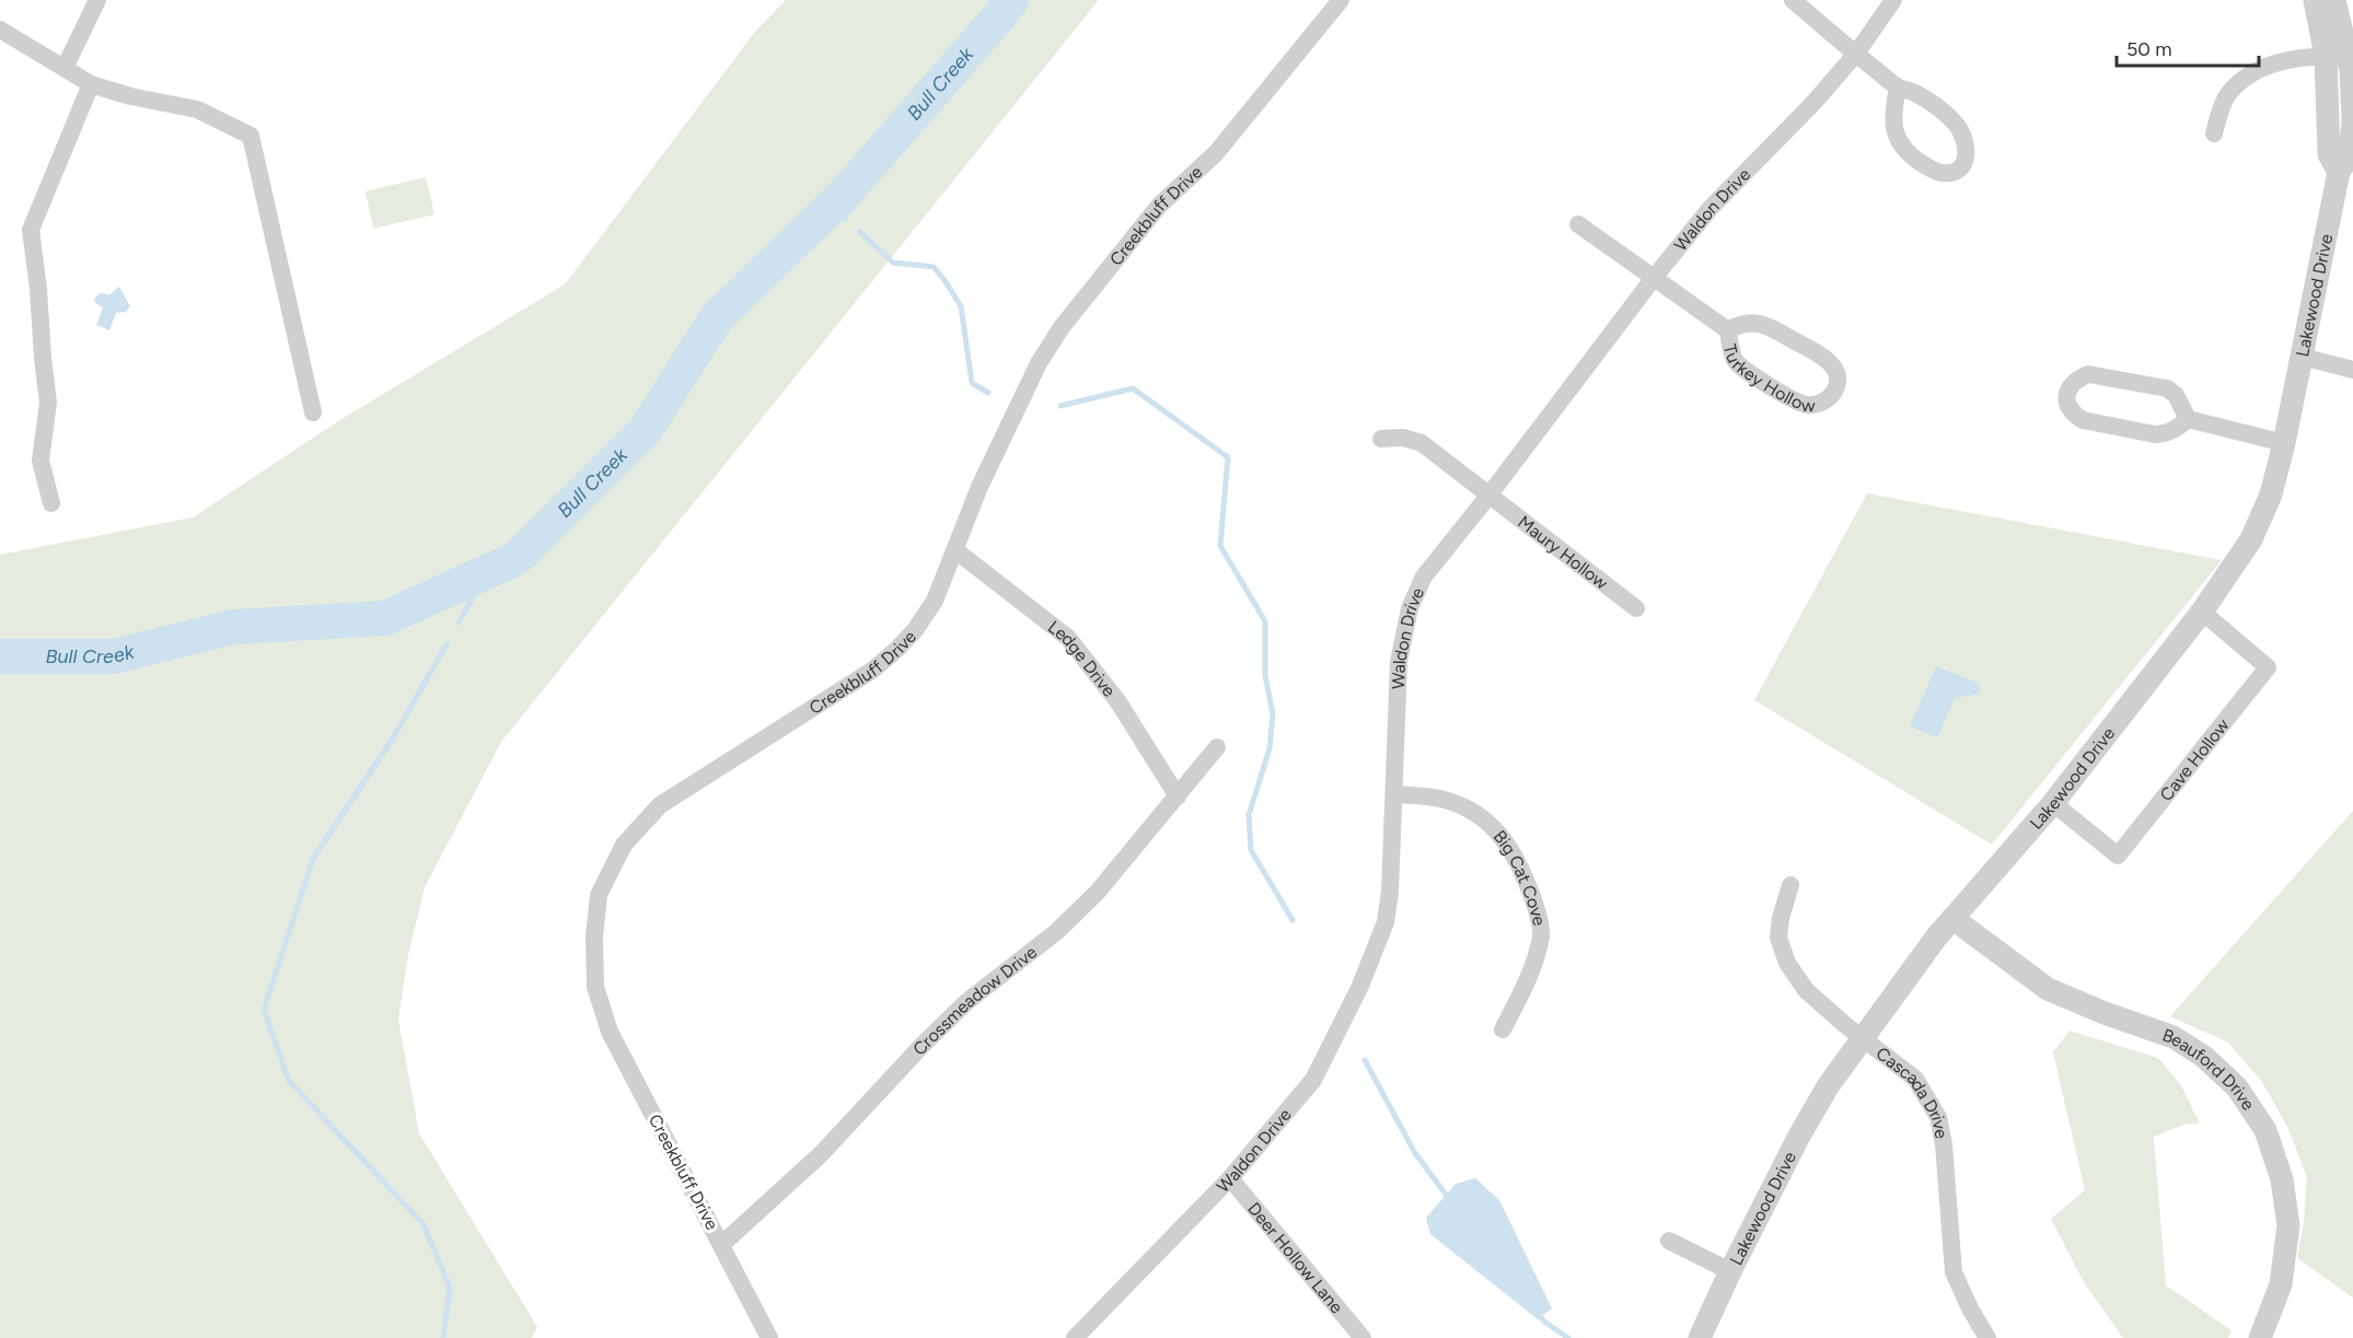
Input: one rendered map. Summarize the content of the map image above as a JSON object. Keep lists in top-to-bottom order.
{
  "streets": {
    "street": [
      "Waldon Drive",
      "Creekbluff Drive",
      "Lakewood Drive",
      "Turkey Hollow",
      "Maury Hollow",
      "Ledge Drive",
      "Cave Hollow",
      "Big Cat Cove",
      "Crossmeadow Drive",
      "Beauford Drive",
      "Cascada Drive",
      "Deer Hollow Lane"
    ]
  },
  "crossings": [
    ["Waldon Drive", "Turkey Hollow"],
    ["Waldon Drive", "Maury Hollow"],
    ["Waldon Drive", "Big Cat Cove"],
    ["Waldon Drive", "Deer Hollow Lane"],
    ["Creekbluff Drive", "Ledge Drive"],
    ["Creekbluff Drive", "Crossmeadow Drive"],
    ["Lakewood Drive", "Cave Hollow"],
    ["Lakewood Drive", "Beauford Drive"],
    ["Lakewood Drive", "Cascada Drive"],
    ["Ledge Drive", "Crossmeadow Drive"]
  ],
  "water": ["Bull Creek"],
  "scale_bar": "50 m"
}
